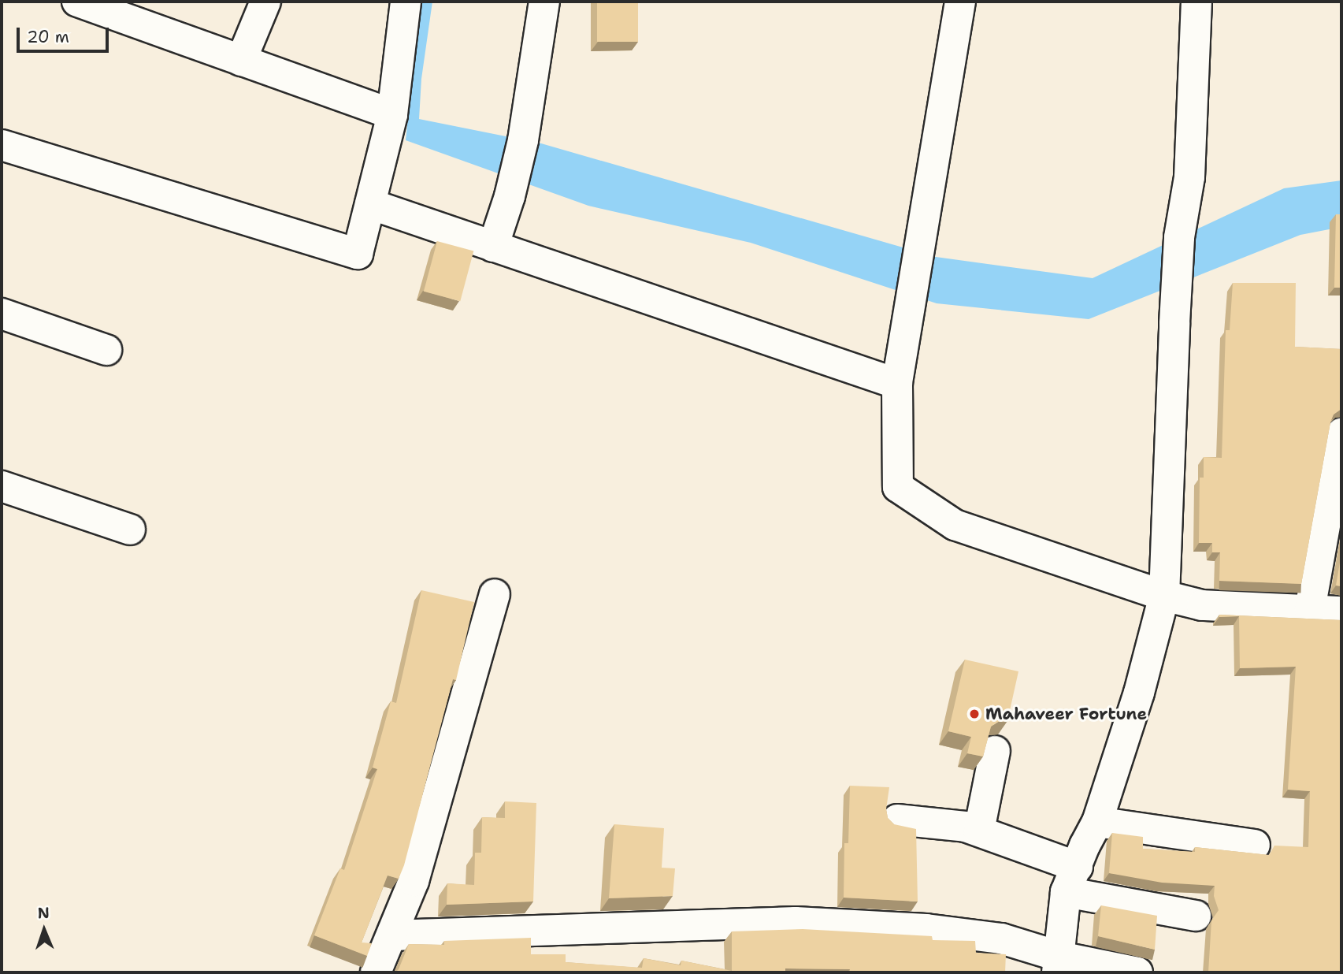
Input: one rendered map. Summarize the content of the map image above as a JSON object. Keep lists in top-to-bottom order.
{
  "places": ["Mahaveer Fortune"],
  "scale_bar": "20 m",
  "north": "top"
}
